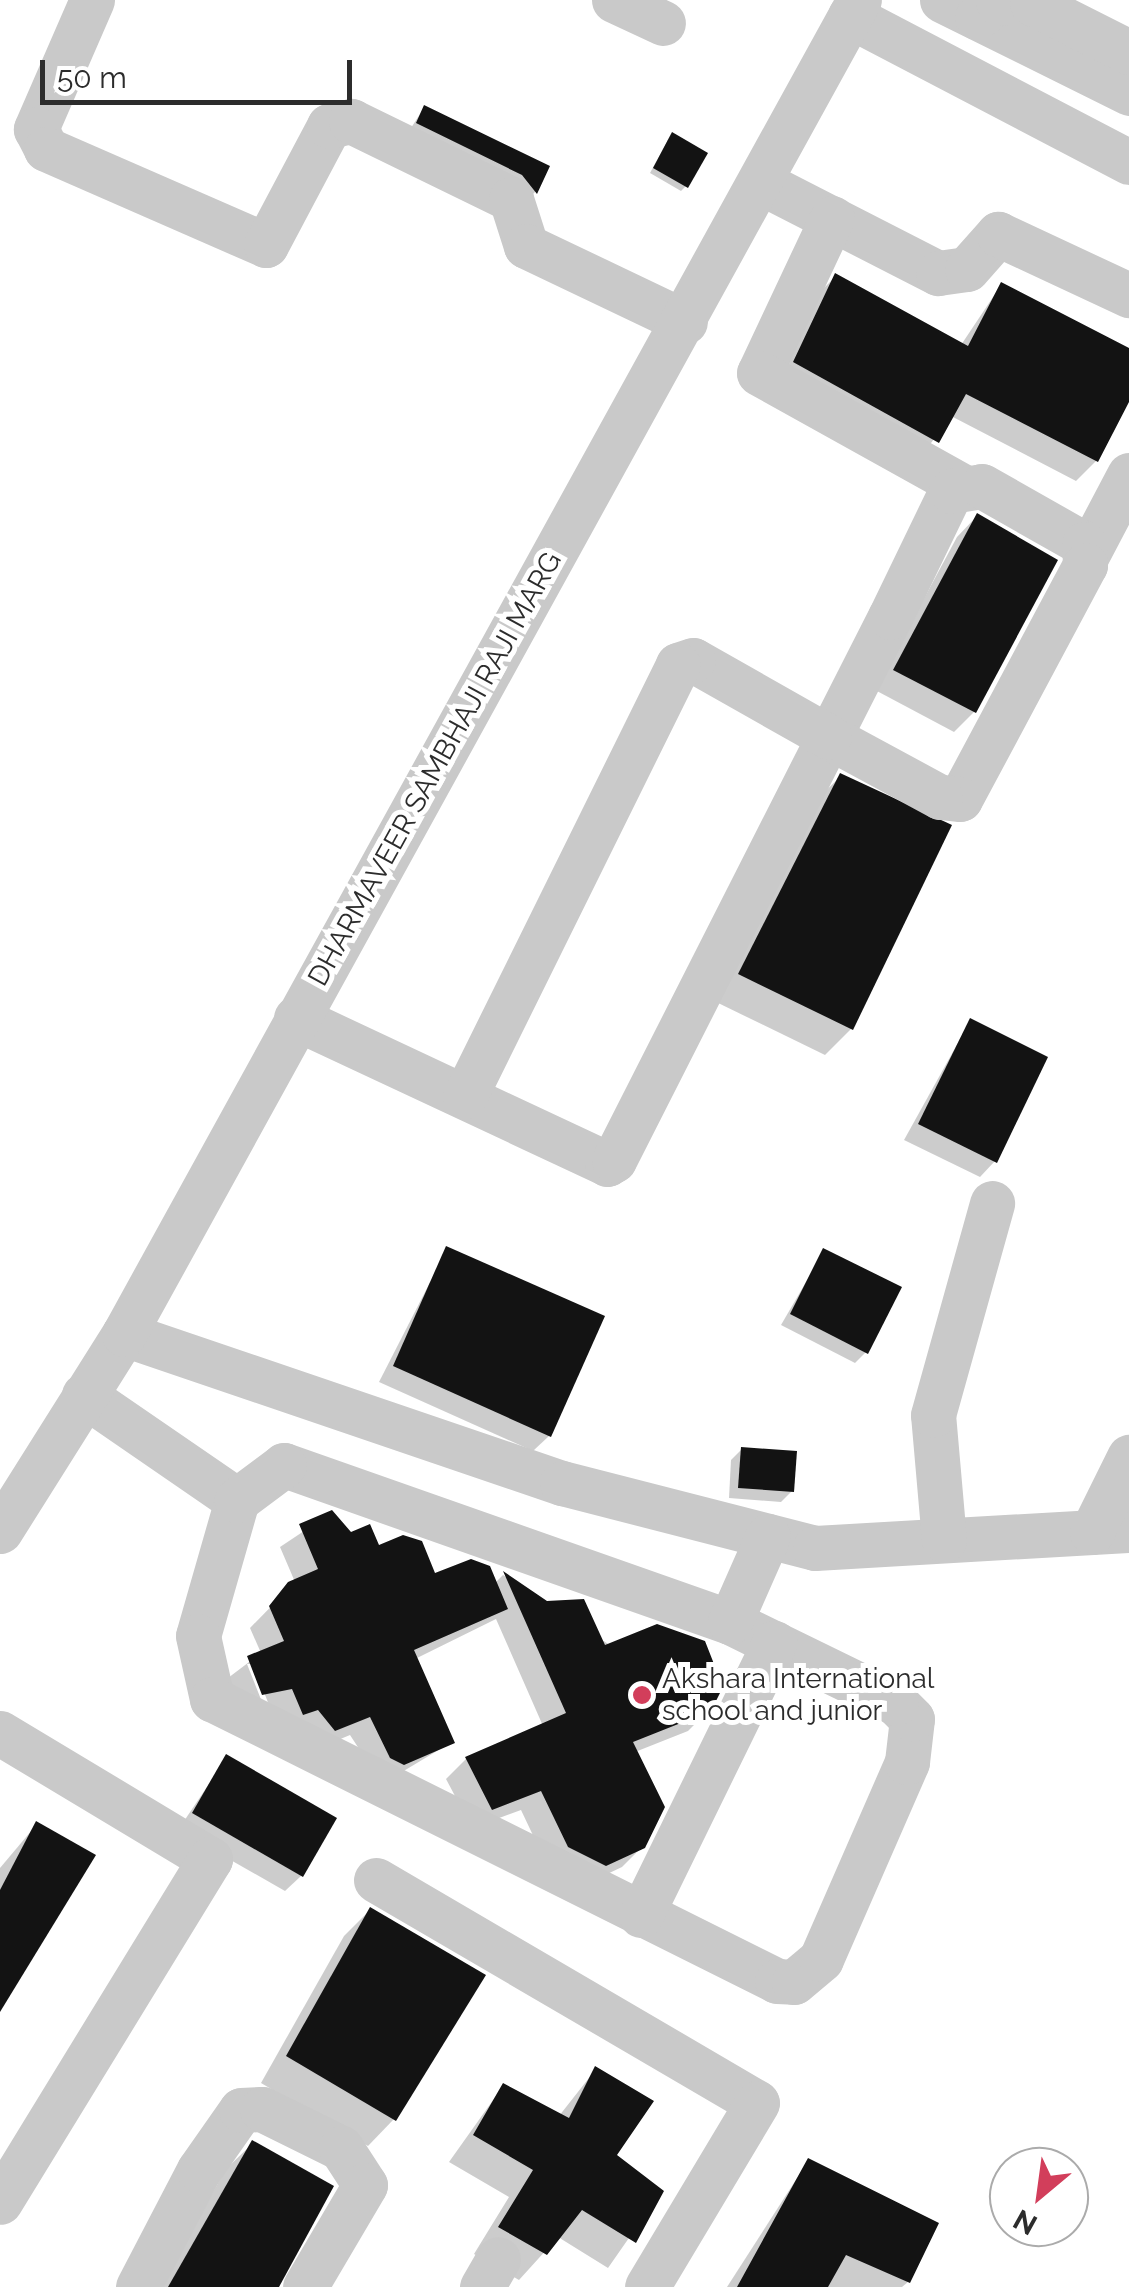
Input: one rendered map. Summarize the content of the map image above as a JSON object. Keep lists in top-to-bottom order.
{
  "streets": {
    "street": ["DHARMAVEER SAMBHAJI RAJI MARG"]
  },
  "places": ["Akshara International school and junior"],
  "scale_bar": "50 m",
  "north": "bottom left"
}
